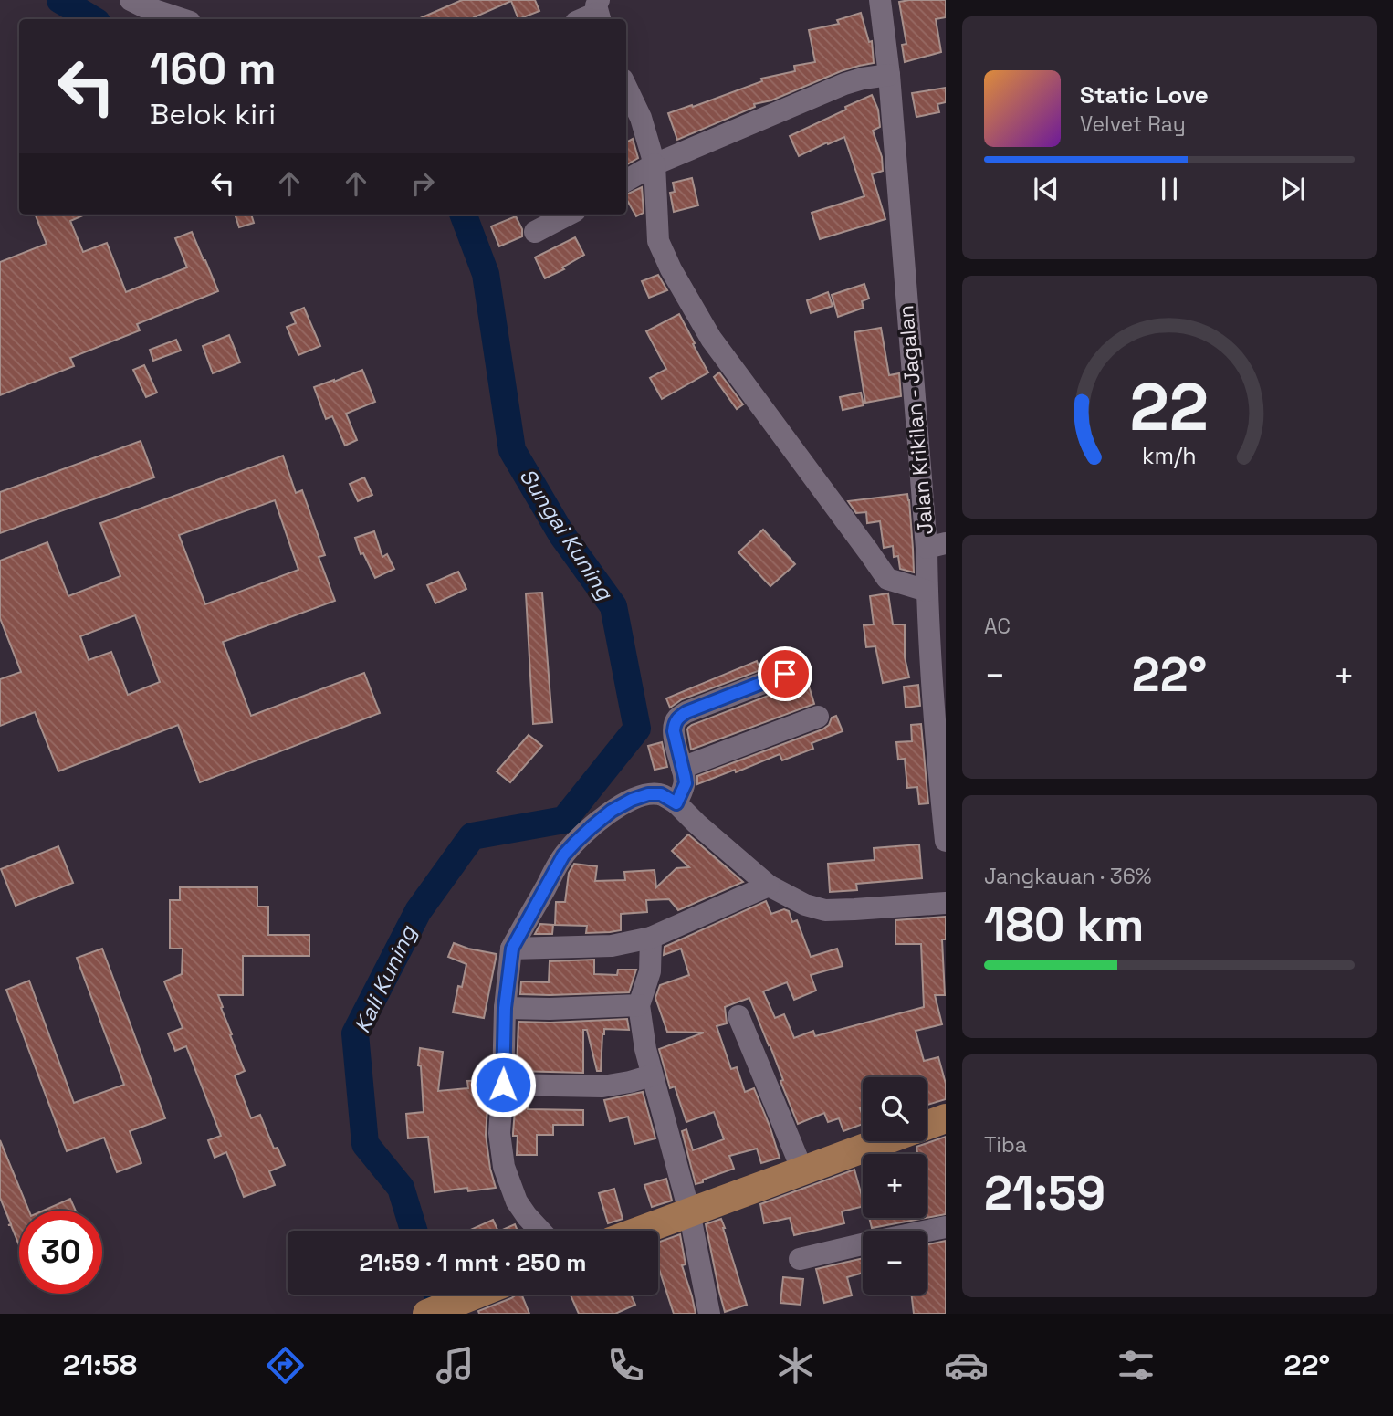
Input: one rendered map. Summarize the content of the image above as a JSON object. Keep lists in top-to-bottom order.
{
  "streets": {
    "street": ["Jalan Krikilan - Jagalan"]
  },
  "water": ["Sungai Kuning", "Kali Kuning"],
  "page": {
    "turn": ["160 m", "Belok kiri"],
    "song": ["Static Love", "Velvet Ray"],
    "tile": [
      "AC",
      ["Jangkauan · 36%", "180 km"],
      ["Tiba", "21:59"]
    ],
    "heat": ["−", "22°", "+"],
    "map_buttons": ["+", "−"],
    "limit": "30",
    "trip": "21:59 · 1 mnt · 250 m",
    "tabs": ["21:58", "22°"],
    "gauge": ["22", "km/h"]
  }
}
